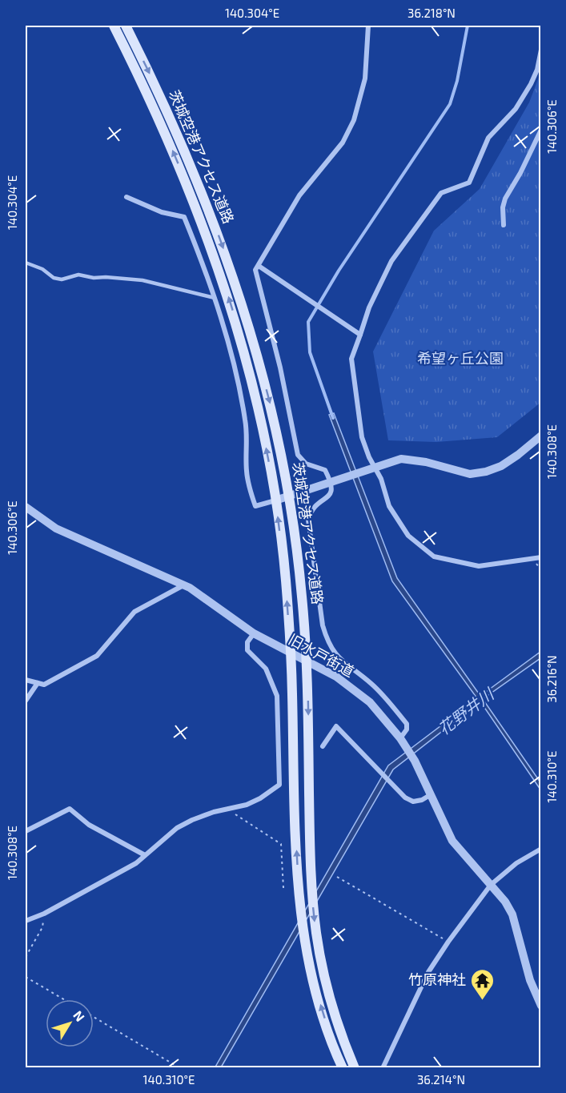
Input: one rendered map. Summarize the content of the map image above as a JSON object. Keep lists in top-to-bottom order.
{
  "streets": {
    "main road": ["茨城空港アクセス道路"],
    "street": ["旧水戸街道"]
  },
  "crossings": [
    ["茨城空港アクセス道路", "旧水戸街道"]
  ],
  "water": ["花野井川"],
  "parks": ["希望ヶ丘公園"],
  "places": {
    "temple": ["竹原神社"]
  },
  "north": "top right",
  "coordinates": [
    "140.304°E",
    "36.218°N",
    "140.306°E",
    "140.308°E",
    "36.216°N",
    "140.310°E",
    "36.214°N"
  ]
}
